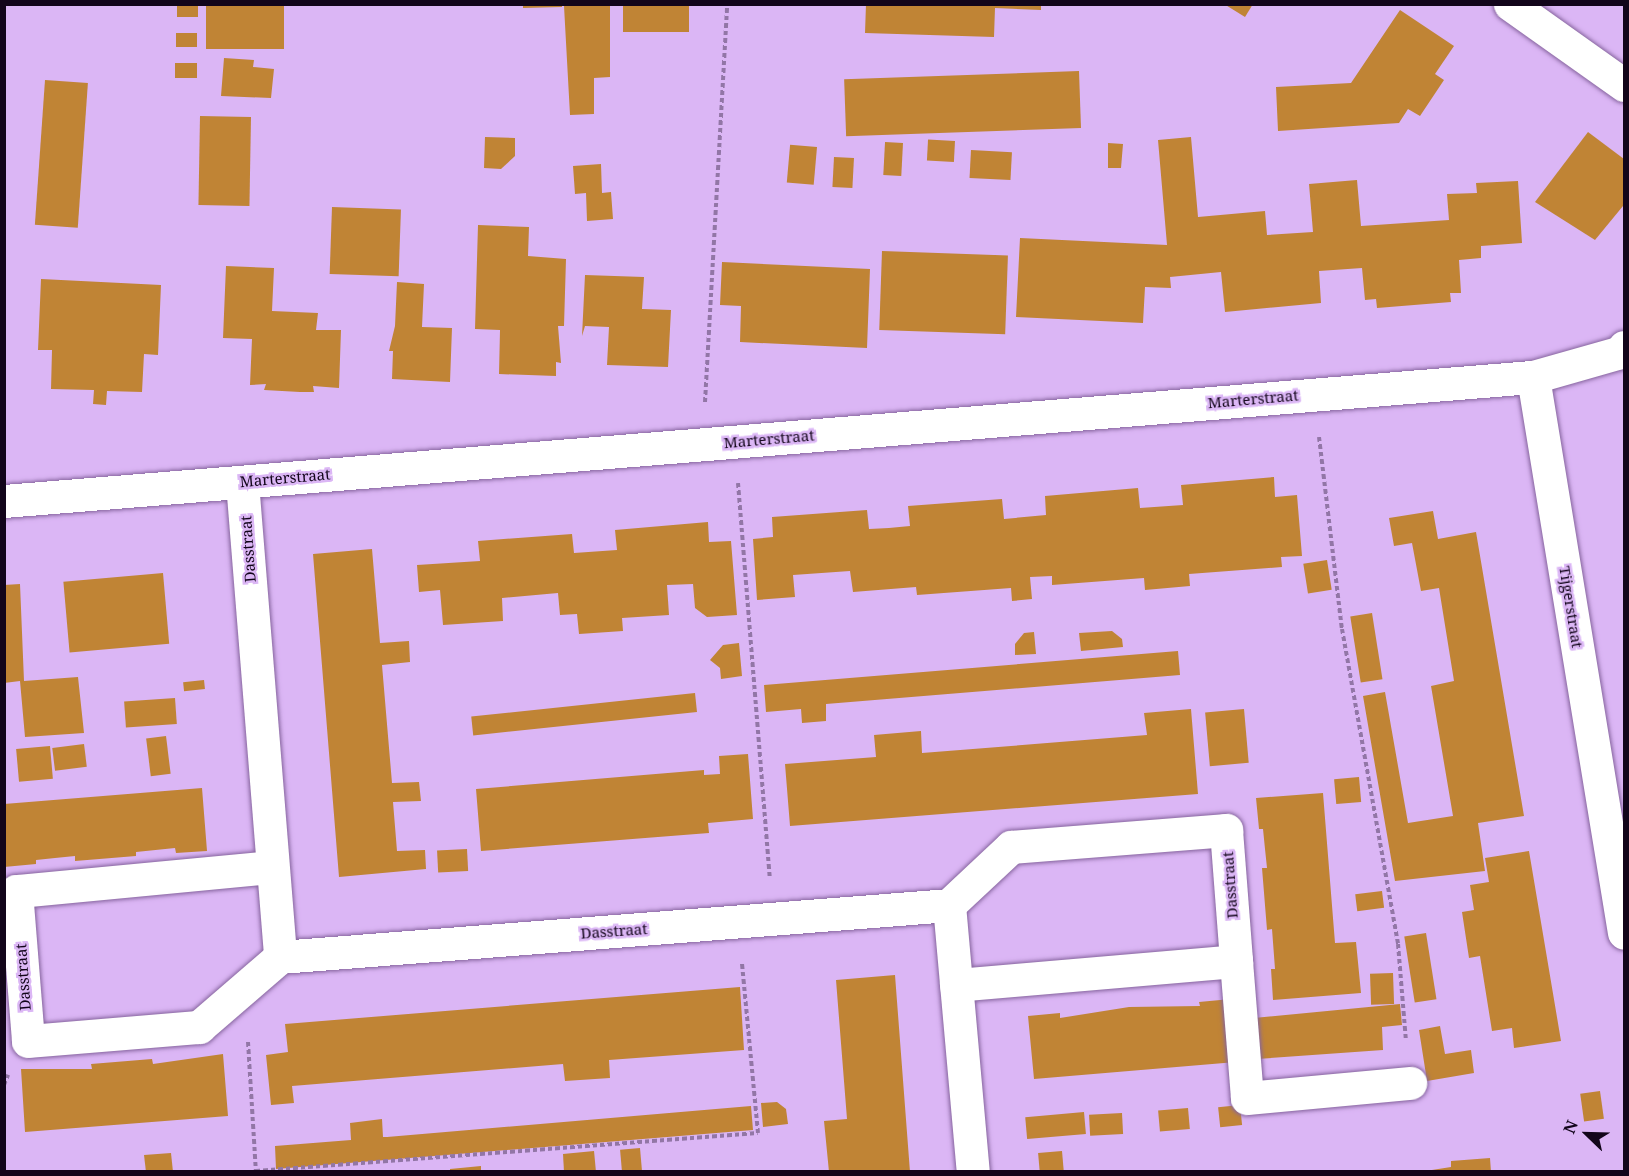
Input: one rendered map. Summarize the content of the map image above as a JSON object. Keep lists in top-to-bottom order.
{
  "streets": {
    "street": ["Marterstraat", "Dasstraat", "Tijgerstraat"]
  },
  "crossings": [
    ["Marterstraat", "Dasstraat"],
    ["Marterstraat", "Tijgerstraat"]
  ],
  "north": "top left"
}
